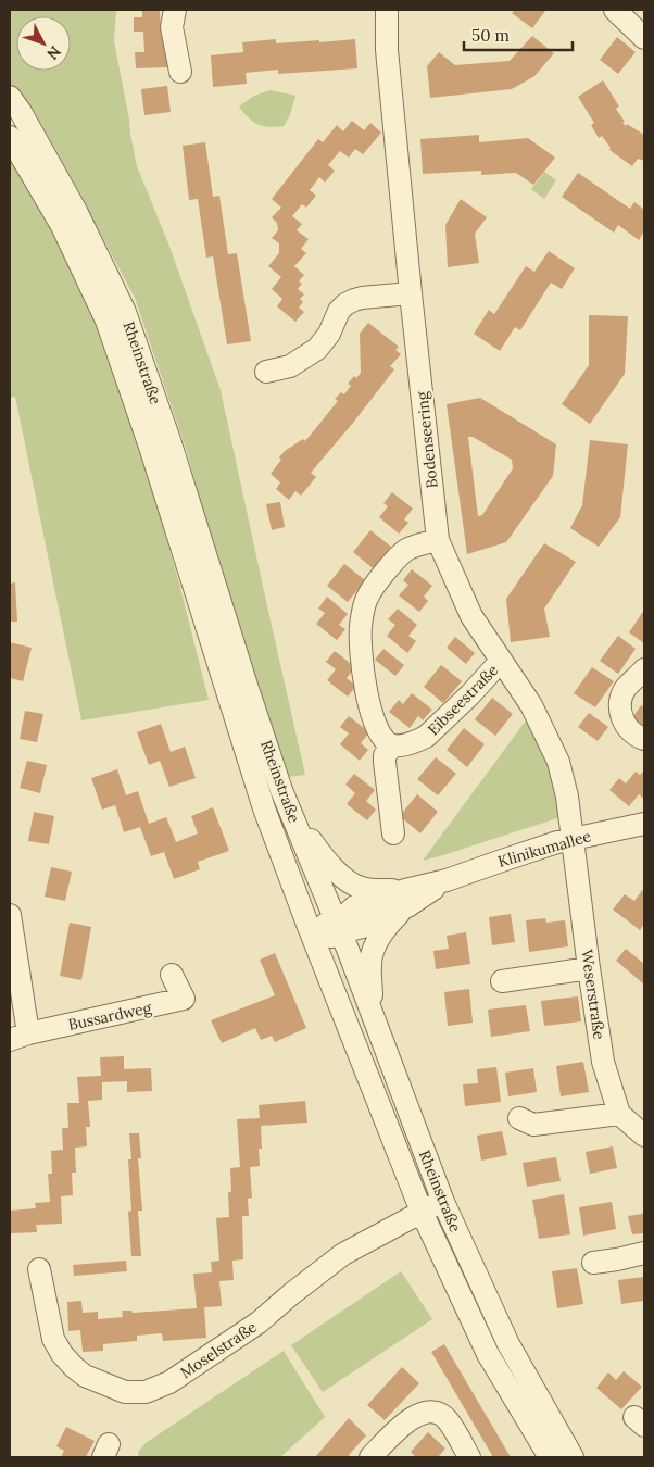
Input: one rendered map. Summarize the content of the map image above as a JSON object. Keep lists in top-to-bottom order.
{
  "streets": {
    "street": [
      "Rheinstraße",
      "Bodenseering",
      "Eibseestraße",
      "Klinikumallee",
      "Weserstraße",
      "Bussardweg",
      "Moselstraße"
    ]
  },
  "crossings": [
    ["Rheinstraße", "Klinikumallee"],
    ["Rheinstraße", "Moselstraße"],
    ["Bodenseering", "Eibseestraße"],
    ["Bodenseering", "Klinikumallee"],
    ["Bodenseering", "Weserstraße"],
    ["Klinikumallee", "Weserstraße"]
  ],
  "scale_bar": "50 m",
  "north": "bottom right"
}
